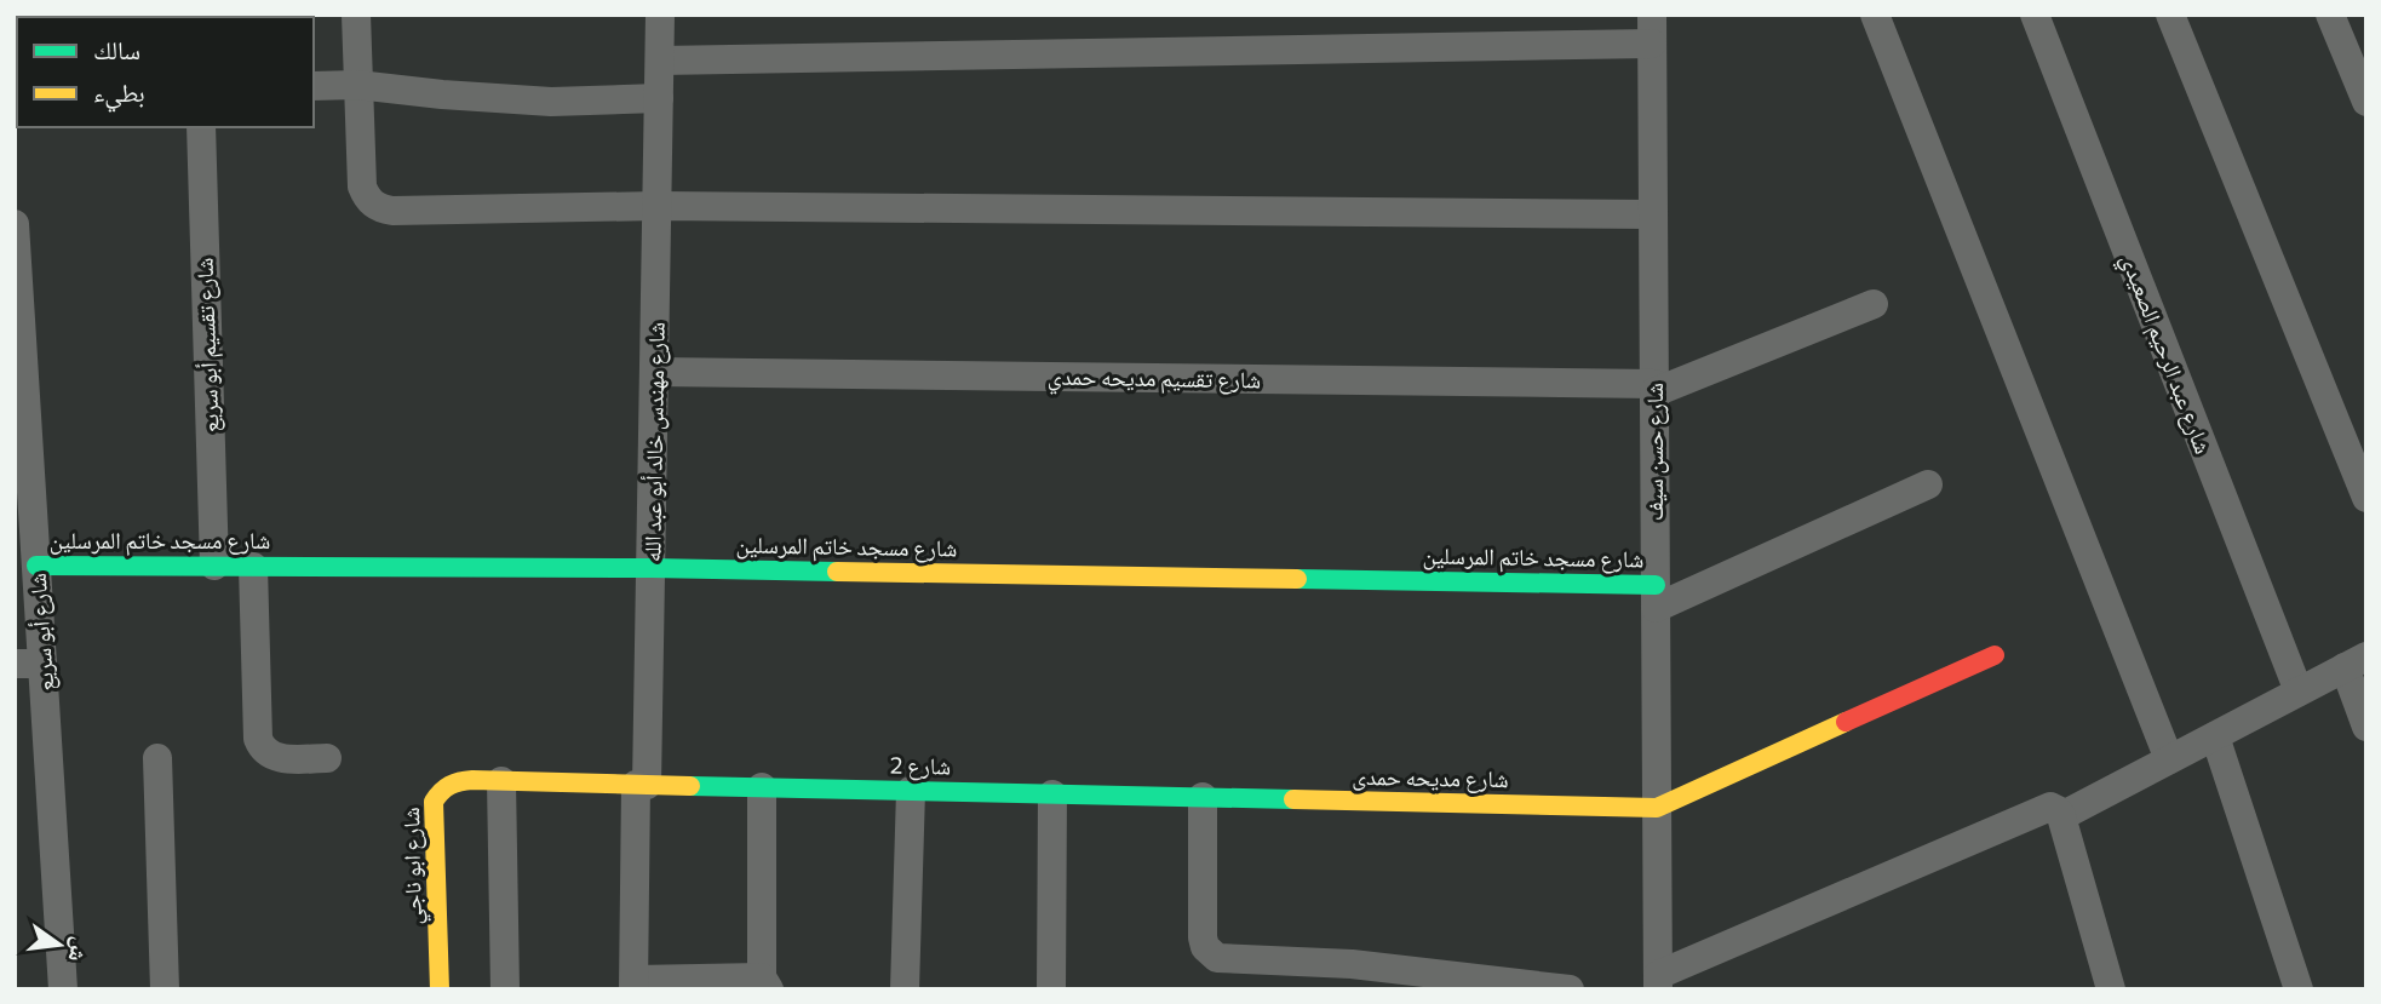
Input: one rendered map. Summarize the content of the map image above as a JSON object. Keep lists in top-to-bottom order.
{
  "streets": {
    "street": [
      "شارع تقسيم أبو سريع",
      "شارع عبد الرحيم الصعيدي",
      "شارع تقسيم مديحه حمدي",
      "شارع مهندس خالد أبو عبد الله",
      "شارع حسن سيف",
      "شارع مسجد خاتم المرسلين",
      "شارع أبو سريع",
      "شارع 2",
      "شارع مديحه حمدى",
      "شارع ابو ناجي"
    ]
  },
  "crossings": [
    ["شارع تقسيم أبو سريع", "شارع مسجد خاتم المرسلين"],
    ["شارع تقسيم مديحه حمدي", "شارع مهندس خالد أبو عبد الله"],
    ["شارع تقسيم مديحه حمدي", "شارع حسن سيف"],
    ["شارع مهندس خالد أبو عبد الله", "شارع مسجد خاتم المرسلين"],
    ["شارع مهندس خالد أبو عبد الله", "شارع 2"],
    ["شارع مهندس خالد أبو عبد الله", "شارع ابو ناجي"],
    ["شارع حسن سيف", "شارع مسجد خاتم المرسلين"],
    ["شارع حسن سيف", "شارع مديحه حمدى"],
    ["شارع مسجد خاتم المرسلين", "شارع أبو سريع"],
    ["شارع 2", "شارع مديحه حمدى"],
    ["شارع 2", "شارع ابو ناجي"]
  ],
  "legend": ["سالك", "بطيء"],
  "north": "right"
}
